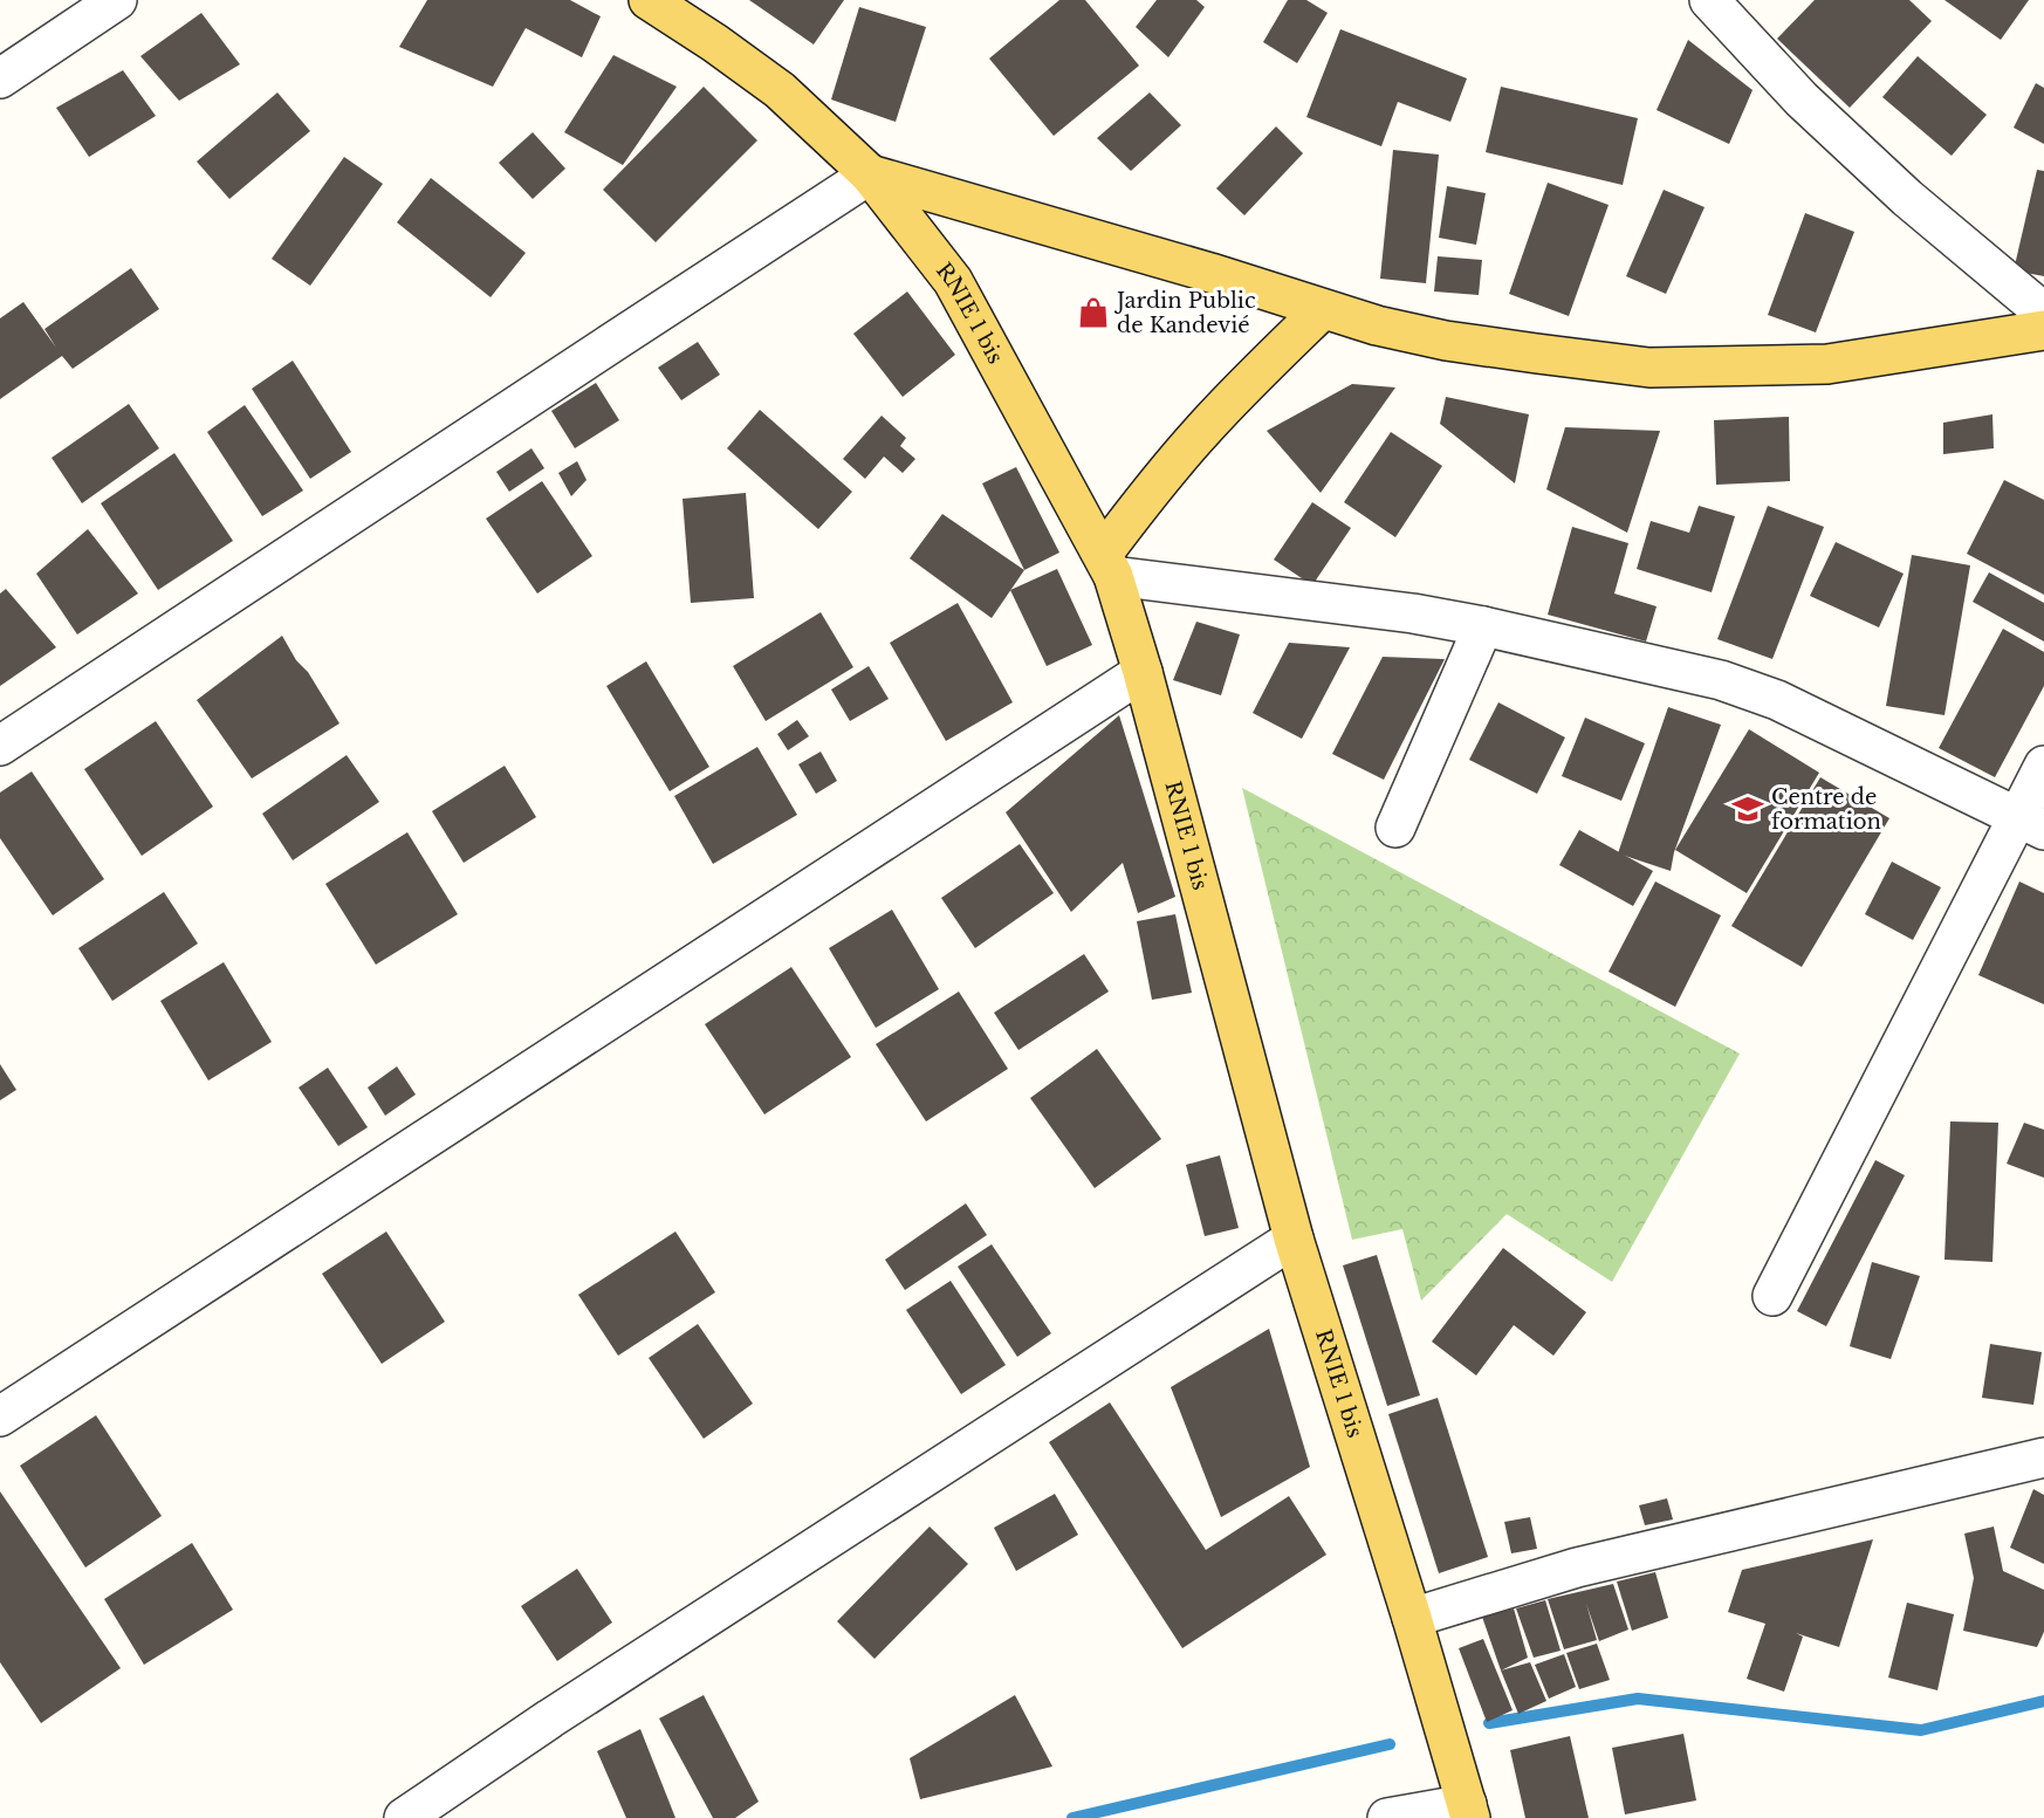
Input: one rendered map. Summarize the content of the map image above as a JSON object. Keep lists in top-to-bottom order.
{
  "streets": {
    "main road": ["RNIE 1 bis"]
  },
  "places": {
    "shop": ["Jardin Public de Kandevié"],
    "school or university": ["Centre de formation"]
  }
}
